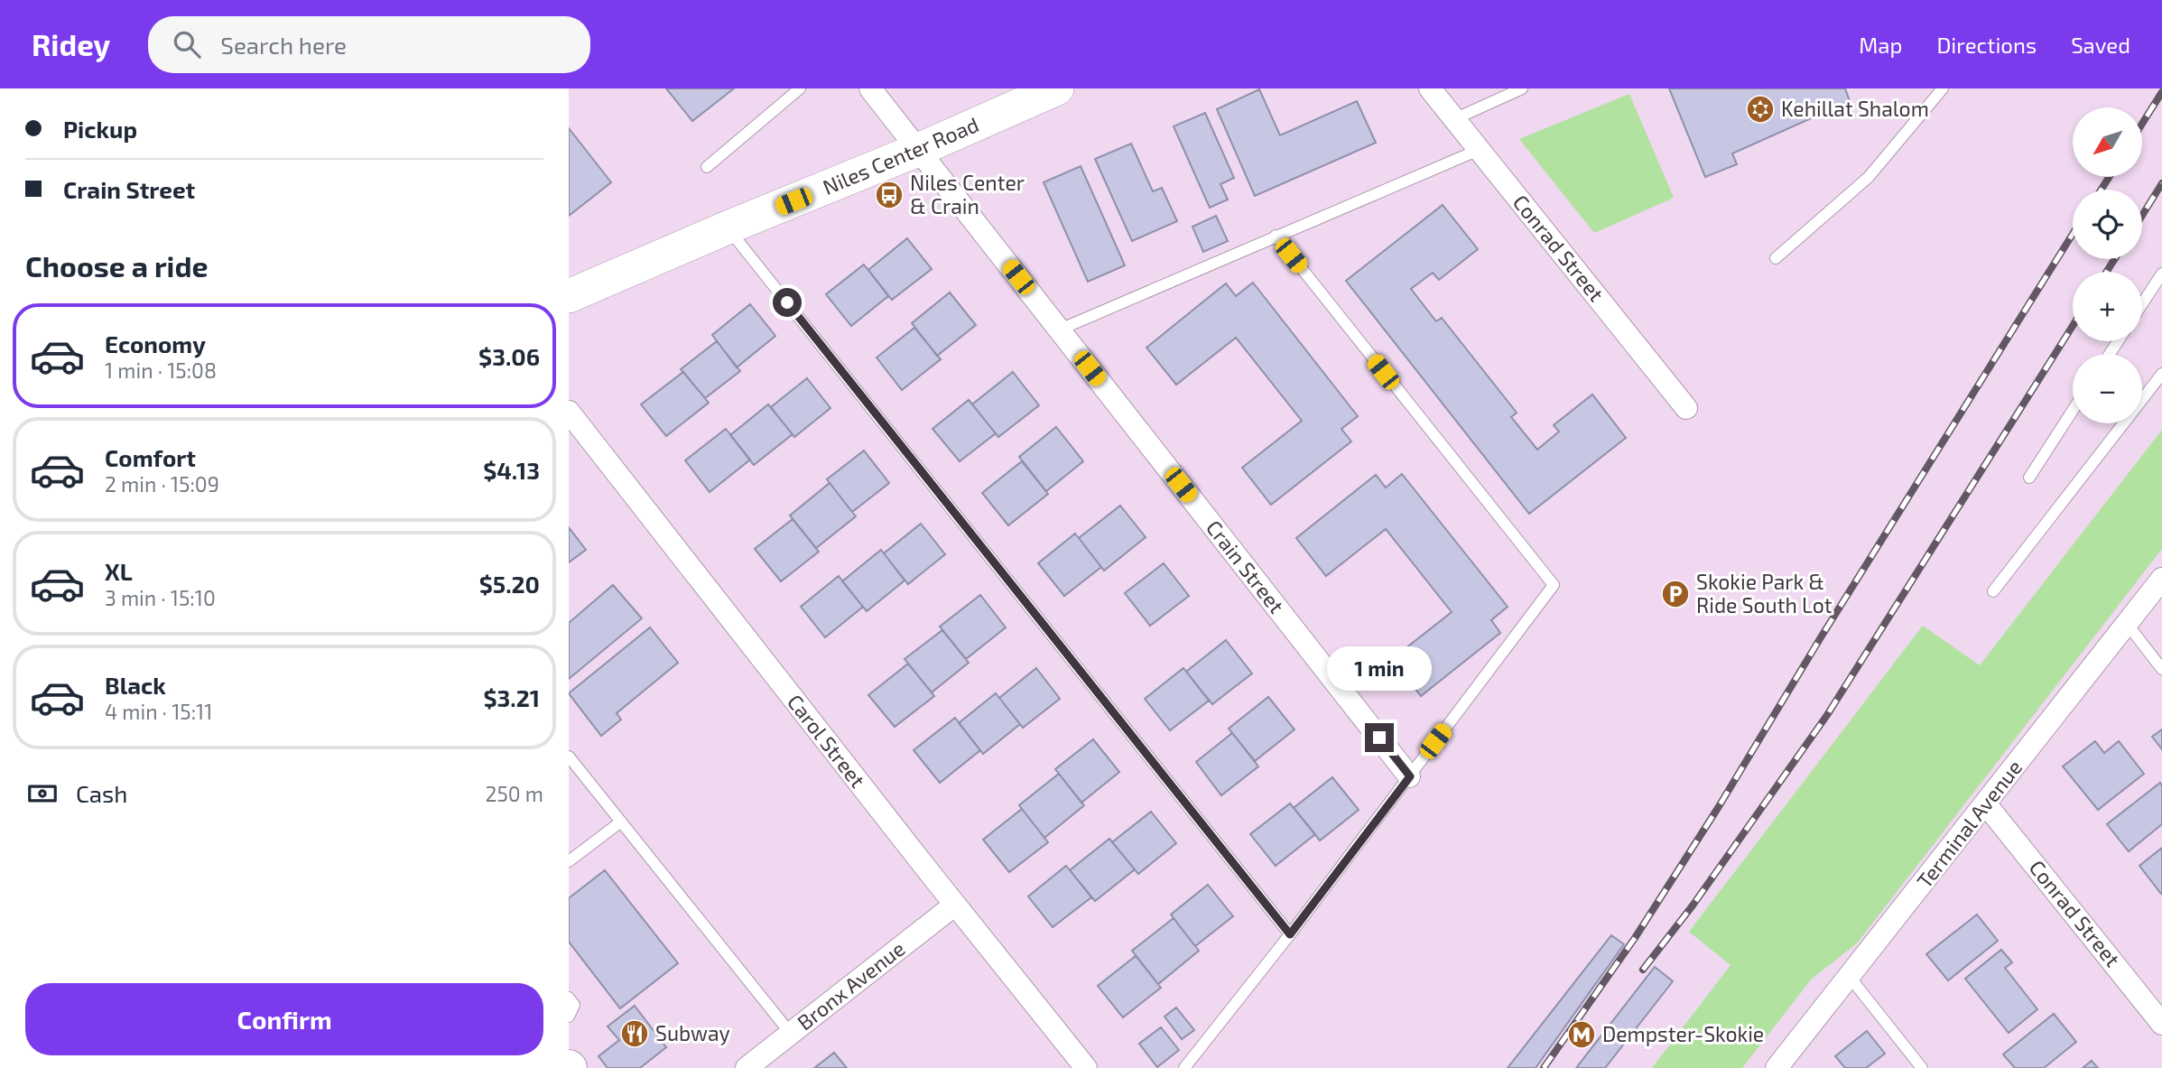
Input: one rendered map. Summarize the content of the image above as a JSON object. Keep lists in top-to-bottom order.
{
  "streets": {
    "main road": ["Niles Center Road"],
    "street": [
      "Conrad Street",
      "Crain Street",
      "Carol Street",
      "Terminal Avenue",
      "Bronx Avenue"
    ]
  },
  "crossings": [
    ["Niles Center Road", "Crain Street"],
    ["Conrad Street", "Terminal Avenue"],
    ["Carol Street", "Bronx Avenue"]
  ],
  "places": {
    "synagogue": ["Kehillat Shalom"],
    "bus stop": ["Niles Center & Crain"],
    "parking": ["Skokie Park & Ride South Lot"],
    "restaurant": ["Subway"],
    "metro station": ["Dempster-Skokie"]
  },
  "north": "bottom left",
  "page": {
    "header": "Ridey",
    "search": "Search here",
    "nav": ["Map", "Directions", "Saved"],
    "banner": ["Pickup", "Crain Street"],
    "map_buttons": ["+", "−"],
    "heading": "Choose a ride",
    "list": [
      {
        "name": "Economy",
        "note": "1 min · 15:08",
        "value": "$3.06"
      },
      {
        "name": "Comfort",
        "note": "2 min · 15:09",
        "value": "$4.13"
      },
      {
        "name": "XL",
        "note": "3 min · 15:10",
        "value": "$5.20"
      },
      {
        "name": "Black",
        "note": "4 min · 15:11",
        "value": "$3.21"
      }
    ],
    "bubble": "1 min",
    "pay": ["Cash", "250 m"],
    "buttons": "Confirm"
  }
}
